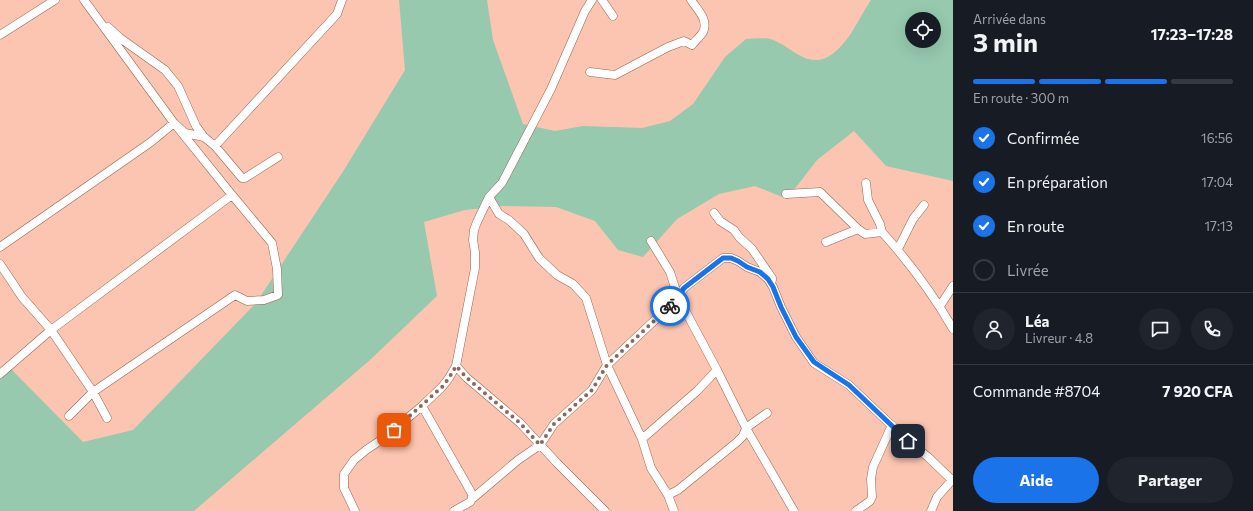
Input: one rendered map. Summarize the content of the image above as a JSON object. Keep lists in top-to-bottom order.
{
  "page": {
    "heading": ["3 min", "Arrivée dans", "17:23–17:28"],
    "panel": [
      "Léa",
      "Livreur · 4.8",
      "Commande #8704",
      "7 920 CFA"
    ],
    "bar": "En route · 300 m",
    "list": [
      ["Confirmée", "16:56"],
      ["En préparation", "17:04"],
      ["En route", "17:13"],
      "Livrée"
    ],
    "buttons": ["Aide", "Partager"]
  }
}
